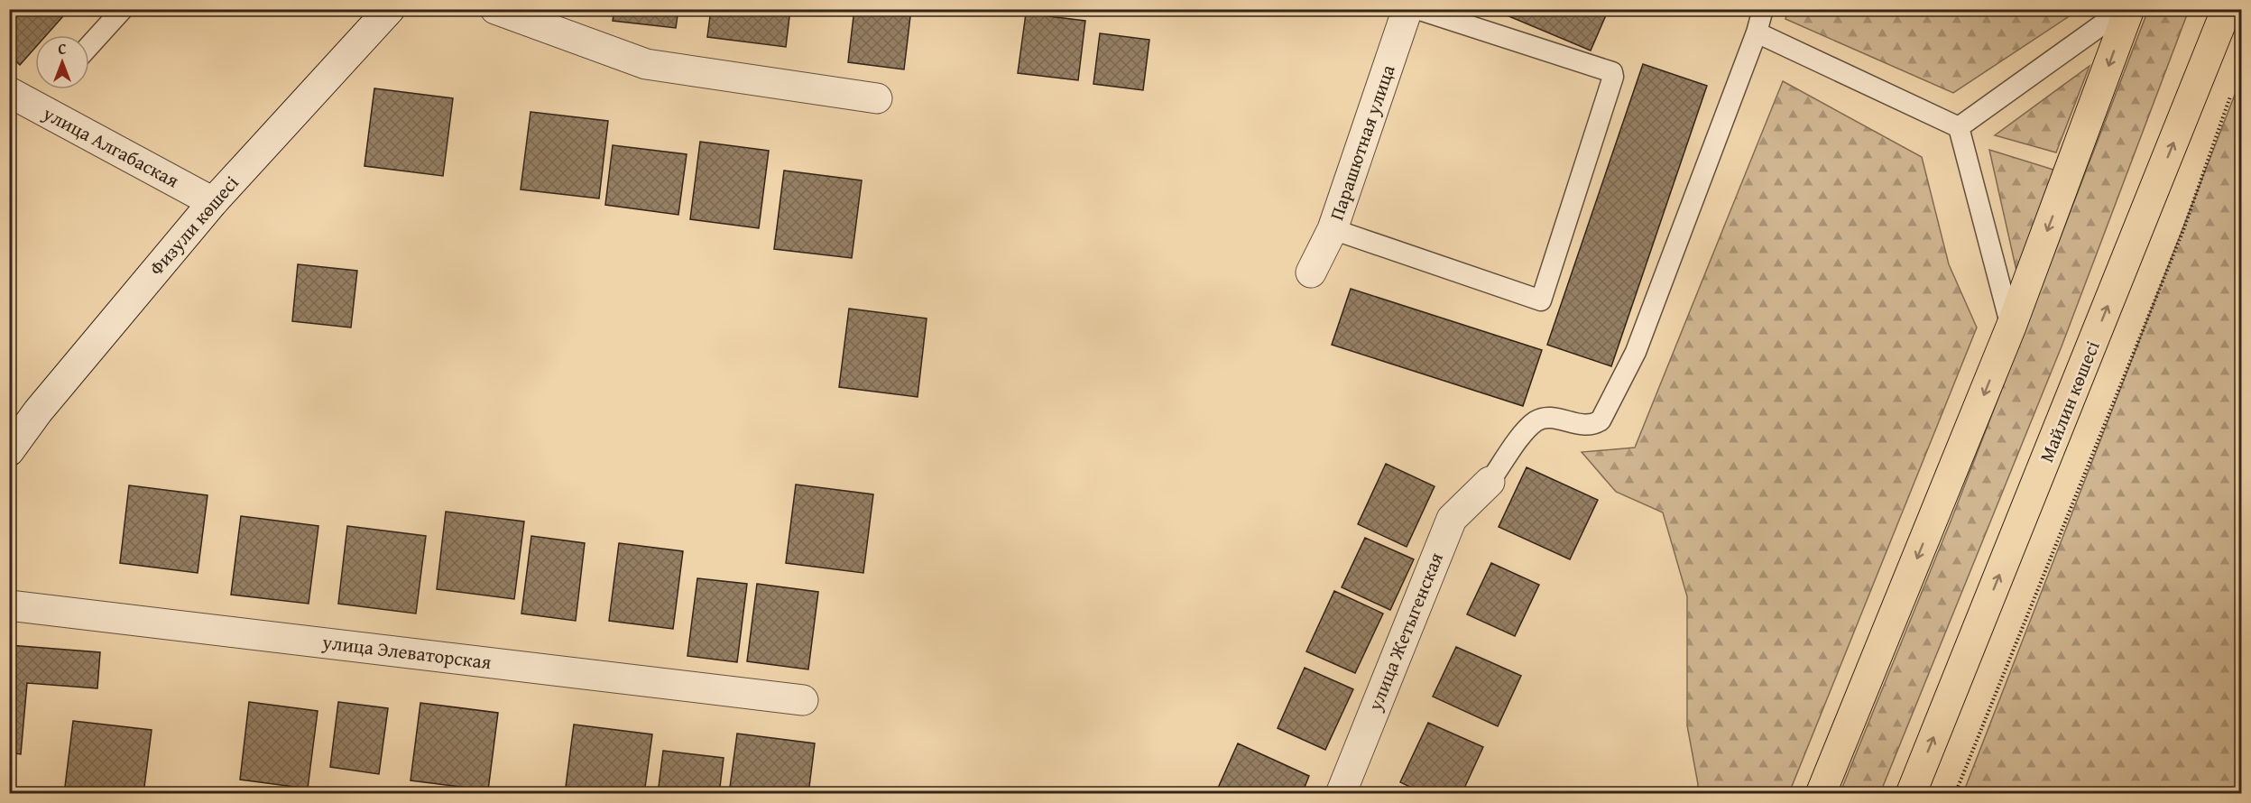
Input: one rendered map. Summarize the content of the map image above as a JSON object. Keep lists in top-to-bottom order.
{
  "streets": {
    "main road": ["Майлин көшесі"],
    "street": [
      "Парашютная улица",
      "улица Алгабаская",
      "Физули көшесі",
      "улица Жетыгенская",
      "улица Элеваторская"
    ]
  },
  "crossings": [
    ["улица Алгабаская", "Физули көшесі"]
  ],
  "north": "top"
}
